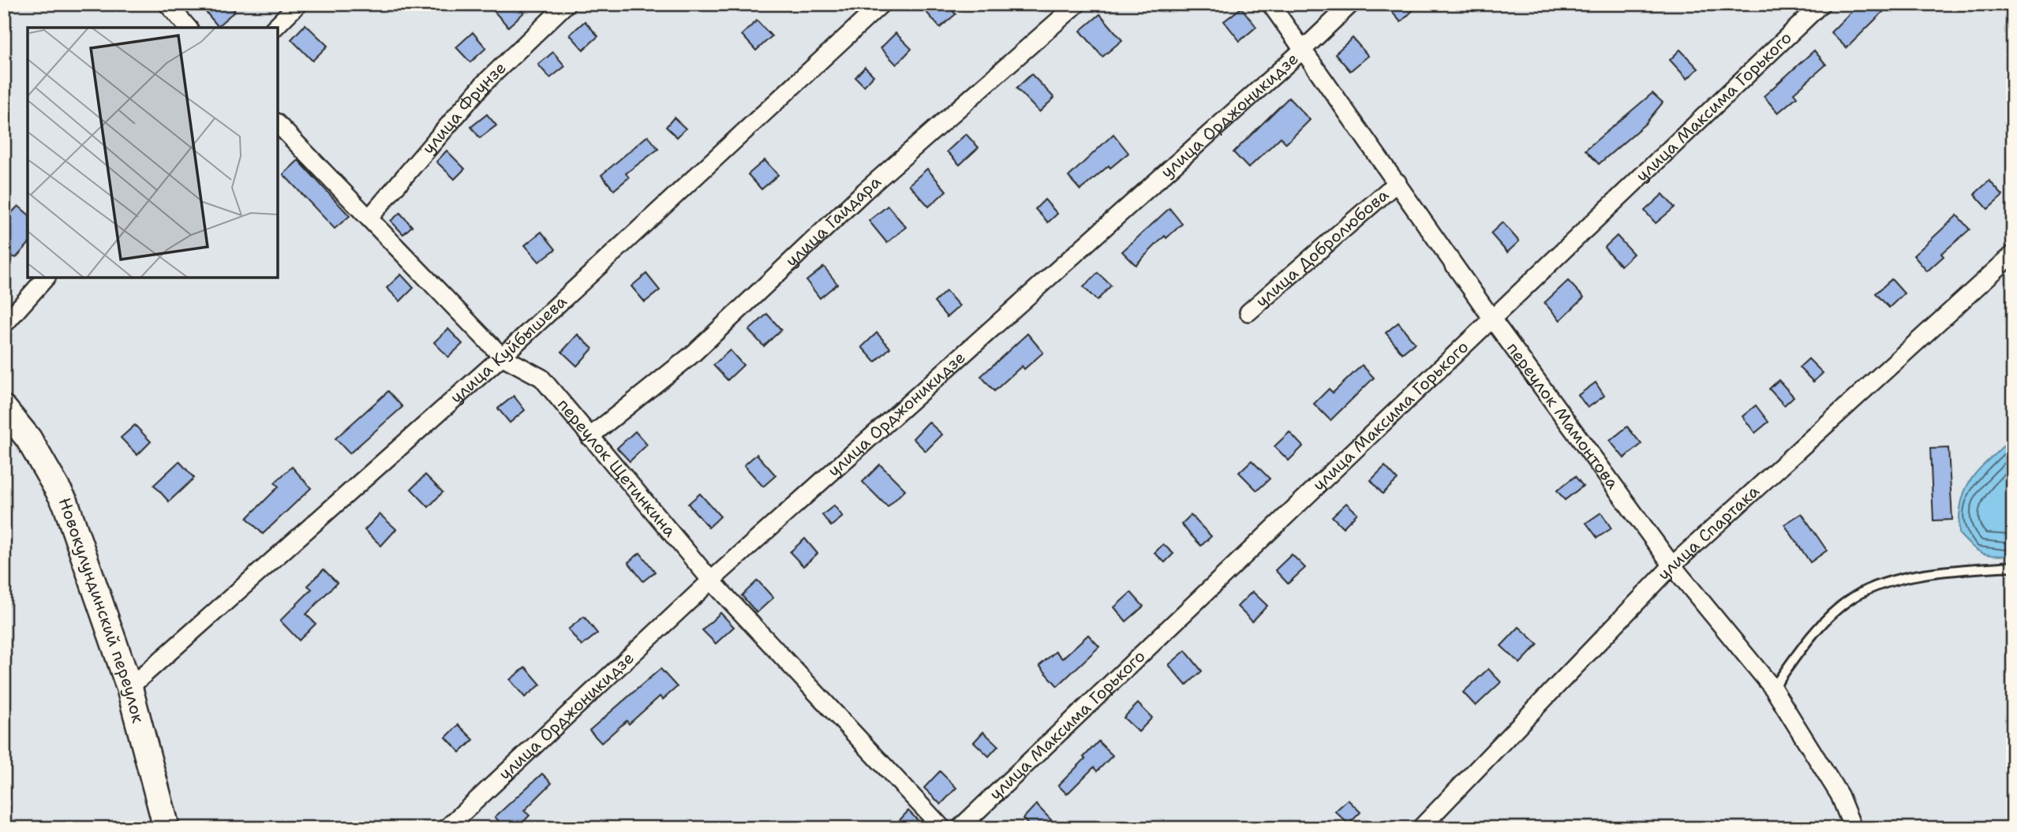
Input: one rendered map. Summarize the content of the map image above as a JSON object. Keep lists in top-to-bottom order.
{
  "streets": {
    "street": [
      "улица Максима Горького",
      "улица Фрунзе",
      "улица Орджоникидзе",
      "улица Гайдара",
      "улица Добролюбова",
      "улица Куйбышева",
      "переулок Мамонтова",
      "переулок Щетинкина",
      "улица Спартака",
      "Новокулундинский переулок"
    ]
  },
  "crossings": [
    ["улица Максима Горького", "переулок Мамонтова"],
    ["улица Фрунзе", "переулок Щетинкина"],
    ["улица Орджоникидзе", "переулок Мамонтова"],
    ["улица Орджоникидзе", "переулок Щетинкина"],
    ["улица Гайдара", "переулок Щетинкина"],
    ["улица Добролюбова", "переулок Мамонтова"],
    ["улица Куйбышева", "переулок Щетинкина"],
    ["улица Куйбышева", "Новокулундинский переулок"],
    ["переулок Мамонтова", "улица Спартака"]
  ]
}
